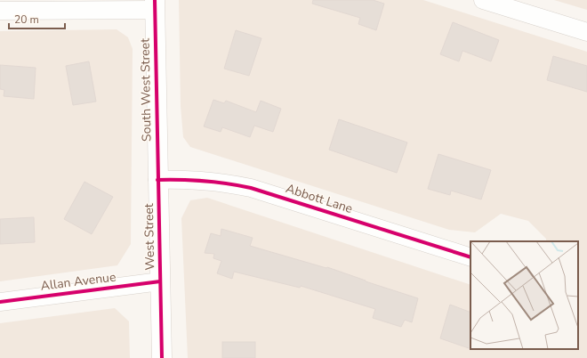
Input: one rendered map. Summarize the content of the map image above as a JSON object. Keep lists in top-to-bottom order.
{
  "streets": {
    "main road": ["South West Street", "West Street"],
    "street": ["Abbott Lane", "Allan Avenue"]
  },
  "crossings": [
    ["South West Street", "Abbott Lane"],
    ["South West Street", "West Street"],
    ["Abbott Lane", "West Street"],
    ["West Street", "Allan Avenue"]
  ],
  "scale_bar": "20 m"
}
